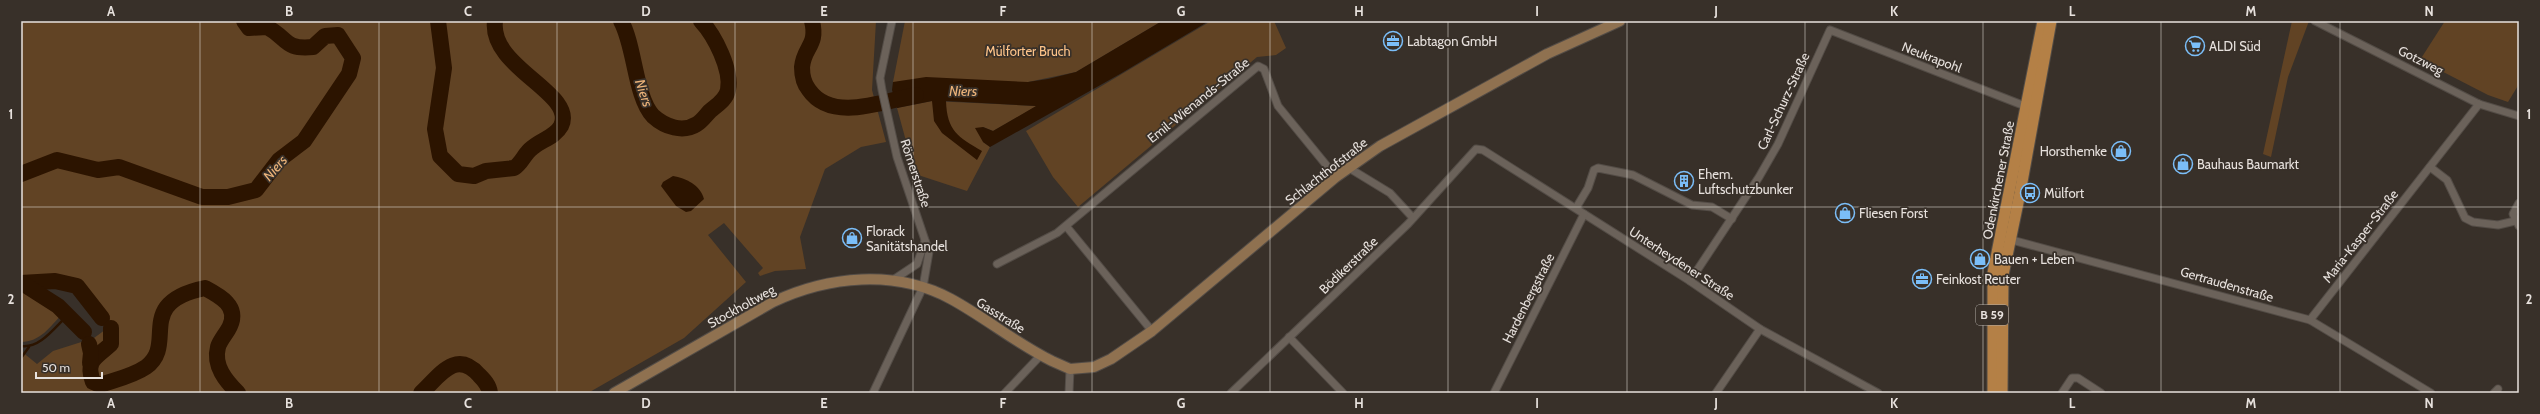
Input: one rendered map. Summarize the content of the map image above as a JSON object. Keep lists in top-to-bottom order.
{
  "streets": {
    "main road": [
      "Schlachthofstraße",
      "Odenkirchener Straße",
      "Stockholtweg",
      "Gasstraße",
      "B 59"
    ],
    "street": [
      "Neukrapohl",
      "Gotzweg",
      "Emil-Wienands-Straße",
      "Carl-Schurz-Straße",
      "Römerstraße",
      "Maria-Kasper-Straße",
      "Unterheydener Straße",
      "Bödikerstraße",
      "Gertraudenstraße",
      "Hardenbergstraße"
    ]
  },
  "crossings": [
    ["Neukrapohl", "Carl-Schurz-Straße"],
    ["Neukrapohl", "Odenkirchener Straße"],
    ["Gotzweg", "Maria-Kasper-Straße"],
    ["Emil-Wienands-Straße", "Schlachthofstraße"],
    ["Carl-Schurz-Straße", "Unterheydener Straße"],
    ["Schlachthofstraße", "Gasstraße"],
    ["Römerstraße", "Gasstraße"],
    ["Odenkirchener Straße", "Gertraudenstraße"],
    ["Maria-Kasper-Straße", "Gertraudenstraße"],
    ["Unterheydener Straße", "Bödikerstraße"],
    ["Unterheydener Straße", "Hardenbergstraße"],
    ["Stockholtweg", "Gasstraße"]
  ],
  "water": ["Niers"],
  "parks": ["Mülforter Bruch"],
  "places": {
    "office": ["Labtagon GmbH", "Feinkost Reuter"],
    "supermarket": ["ALDI Süd"],
    "shop": [
      "Horsthemke",
      "Bauhaus Baumarkt",
      "Fliesen Forst",
      "Florack Sanitätshandel",
      "Bauen + Leben"
    ],
    "building": ["Ehem. Luftschutzbunker"],
    "bus stop": ["Mülfort"]
  },
  "scale_bar": "50 m",
  "grid": {
    "columns": [
      "A",
      "B",
      "C",
      "D",
      "E",
      "F",
      "G",
      "H",
      "I",
      "J",
      "K",
      "L",
      "M",
      "N"
    ],
    "rows": ["1", "2"]
  }
}
